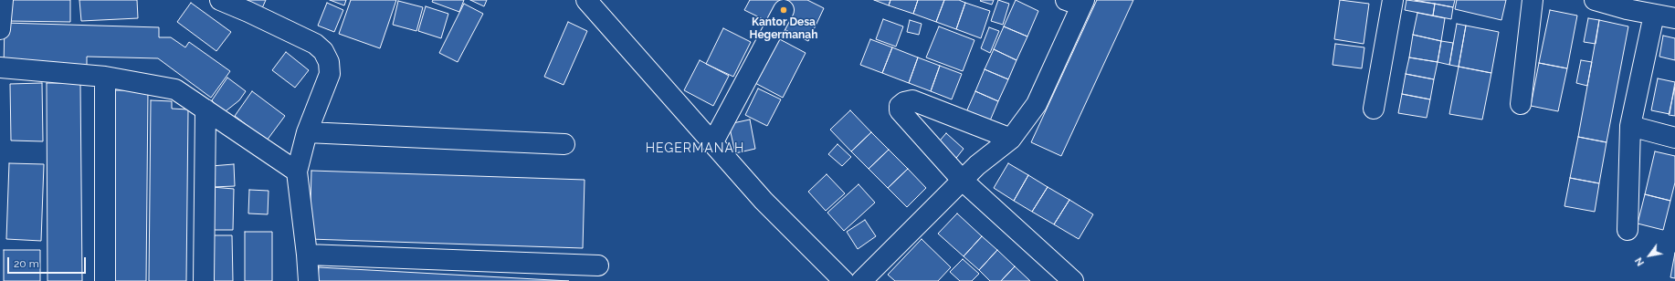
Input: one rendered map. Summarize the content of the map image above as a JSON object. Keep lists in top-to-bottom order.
{
  "districts": ["HEGERMANAH"],
  "places": ["Kantor Desa Hegermanah"],
  "scale_bar": "20 m",
  "north": "bottom left"
}
